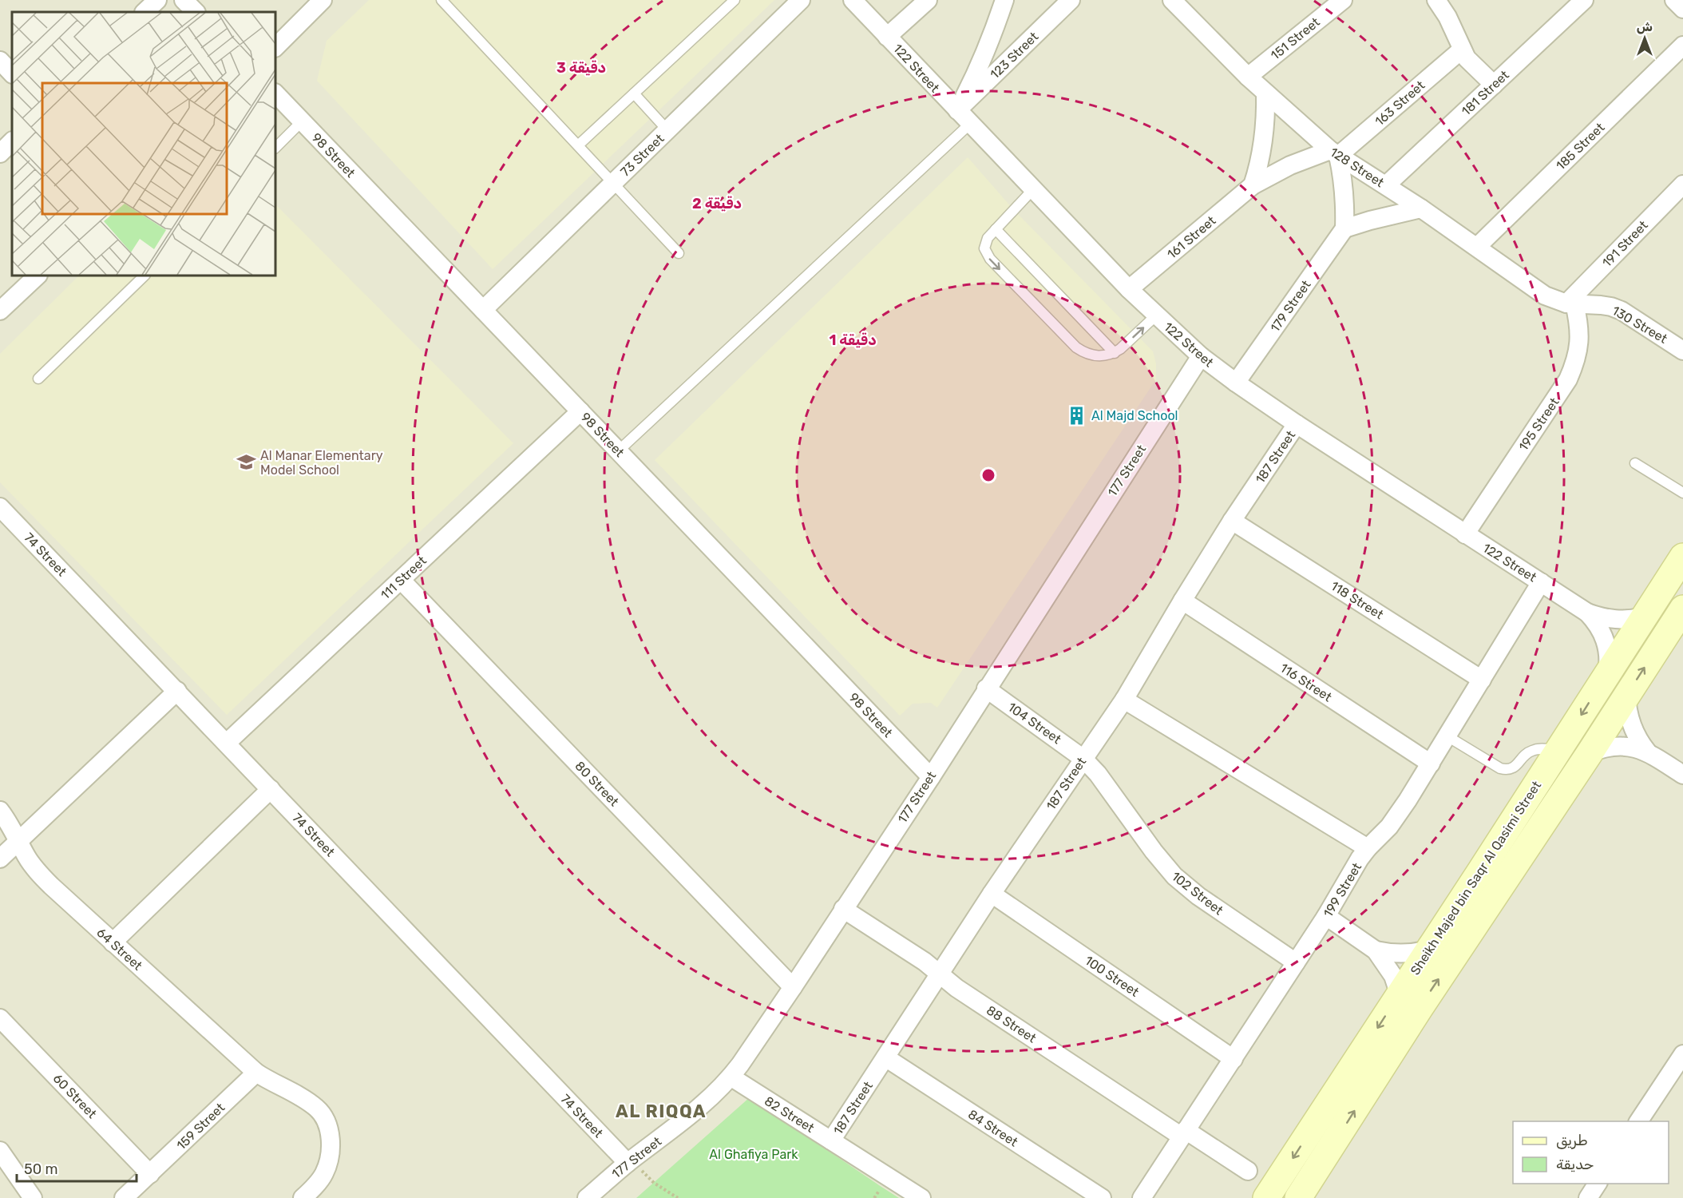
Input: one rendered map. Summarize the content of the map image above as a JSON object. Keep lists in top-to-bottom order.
{
  "streets": {
    "street": [
      "151 Street",
      "123 Street",
      "122 Street",
      "181 Street",
      "163 Street",
      "185 Street",
      "98 Street",
      "73 Street",
      "128 Street",
      "161 Street",
      "191 Street",
      "179 Street",
      "130 Street",
      "195 Street",
      "187 Street",
      "177 Street",
      "74 Street",
      "111 Street",
      "118 Street",
      "116 Street",
      "104 Street",
      "80 Street",
      "Sheikh Majed bin Saqr Al Qasimi Street",
      "199 Street",
      "102 Street",
      "64 Street",
      "100 Street",
      "88 Street",
      "60 Street",
      "82 Street",
      "159 Street",
      "84 Street"
    ]
  },
  "crossings": [
    ["151 Street", "128 Street"],
    ["123 Street", "122 Street"],
    ["122 Street", "161 Street"],
    ["122 Street", "179 Street"],
    ["122 Street", "195 Street"],
    ["122 Street", "187 Street"],
    ["122 Street", "177 Street"],
    ["122 Street", "Sheikh Majed bin Saqr Al Qasimi Street"],
    ["122 Street", "199 Street"],
    ["181 Street", "128 Street"],
    ["163 Street", "128 Street"],
    ["163 Street", "161 Street"],
    ["185 Street", "128 Street"],
    ["98 Street", "73 Street"],
    ["98 Street", "177 Street"],
    ["98 Street", "111 Street"],
    ["128 Street", "191 Street"],
    ["128 Street", "130 Street"],
    ["128 Street", "195 Street"],
    ["191 Street", "130 Street"],
    ["191 Street", "195 Street"],
    ["130 Street", "195 Street"],
    ["187 Street", "118 Street"],
    ["187 Street", "116 Street"],
    ["187 Street", "104 Street"],
    ["187 Street", "102 Street"],
    ["187 Street", "100 Street"],
    ["187 Street", "88 Street"],
    ["187 Street", "82 Street"],
    ["187 Street", "84 Street"],
    ["177 Street", "74 Street"],
    ["177 Street", "104 Street"],
    ["177 Street", "80 Street"],
    ["177 Street", "88 Street"],
    ["177 Street", "82 Street"],
    ["74 Street", "111 Street"],
    ["111 Street", "80 Street"],
    ["118 Street", "199 Street"],
    ["116 Street", "199 Street"],
    ["104 Street", "102 Street"],
    ["199 Street", "102 Street"],
    ["199 Street", "100 Street"],
    ["199 Street", "88 Street"],
    ["64 Street", "159 Street"],
    ["60 Street", "159 Street"]
  ],
  "districts": ["AL RIQQA"],
  "parks": ["Al Ghafiya Park"],
  "places": {
    "building": ["Al Majd School"],
    "school or university": ["Al Manar Elementary Model School"]
  },
  "legend": ["طريق", "حديقة"],
  "scale_bar": "50 m",
  "north": "top",
  "rings": ["3 دقيقة", "2 دقيقة", "1 دقيقة"]
}
